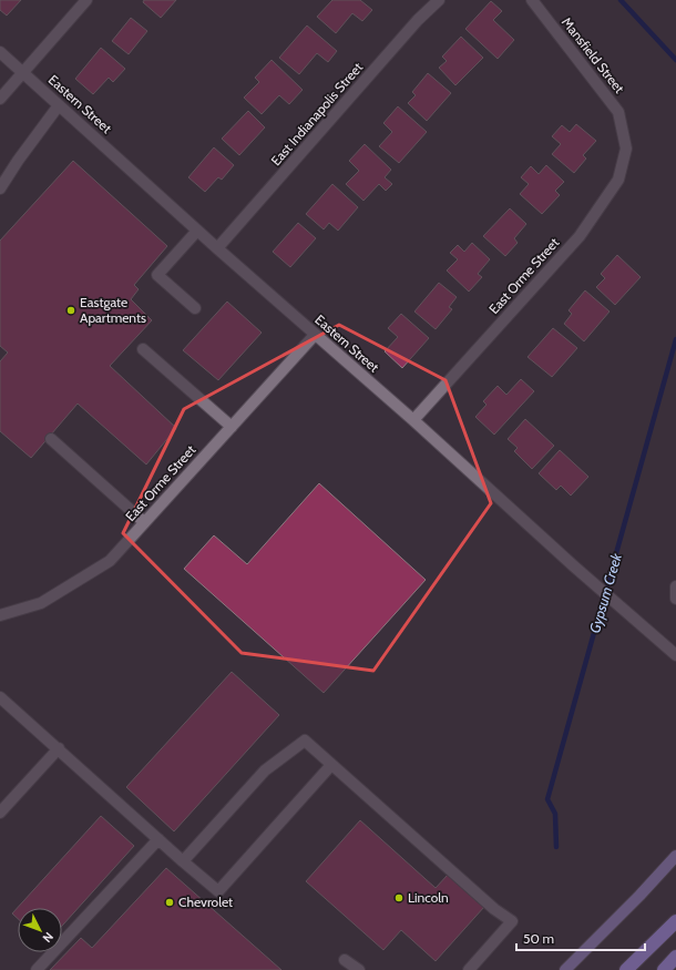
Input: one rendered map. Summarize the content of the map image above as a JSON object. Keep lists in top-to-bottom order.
{
  "streets": {
    "street": [
      "Mansfield Street",
      "Eastern Street",
      "East Indianapolis Street",
      "East Orme Street"
    ]
  },
  "crossings": [
    ["Mansfield Street", "East Orme Street"],
    ["Eastern Street", "East Indianapolis Street"],
    ["Eastern Street", "East Orme Street"]
  ],
  "water": ["Gypsum Creek"],
  "places": ["Eastgate Apartments", "Lincoln", "Chevrolet"],
  "scale_bar": "50 m",
  "north": "bottom right"
}
